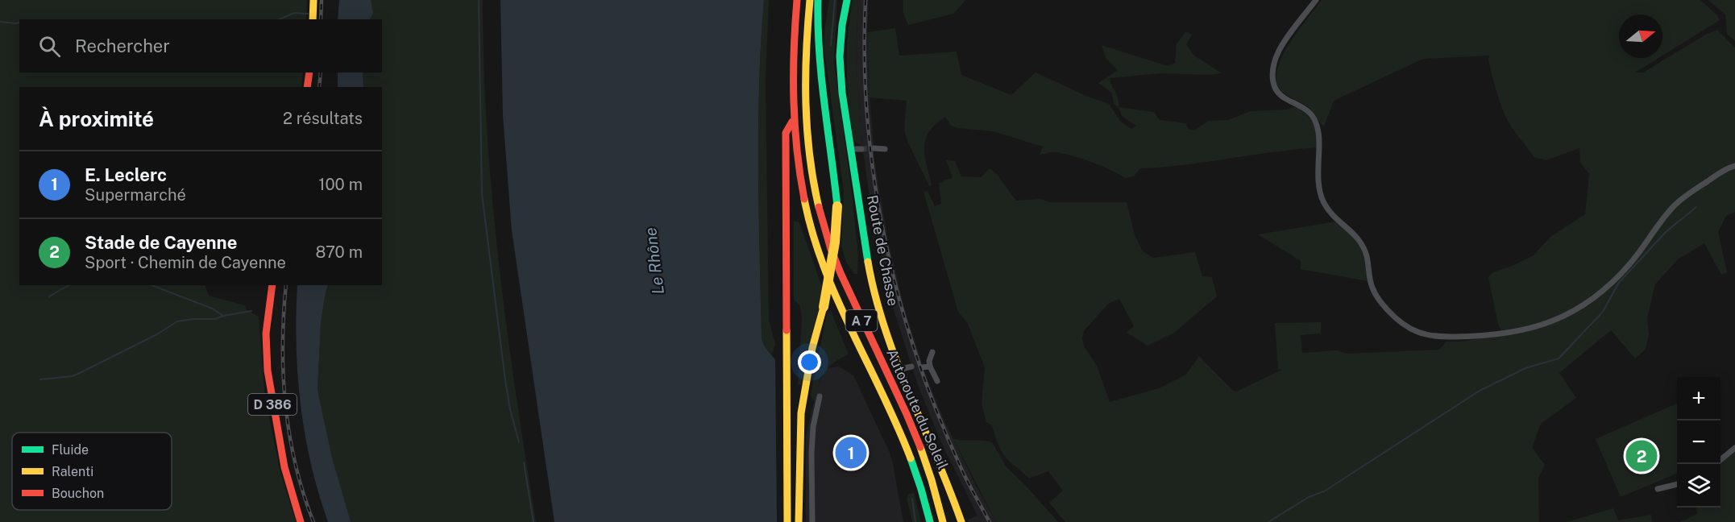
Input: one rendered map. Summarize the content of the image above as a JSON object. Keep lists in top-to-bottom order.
{
  "streets": {
    "main road": [
      "Route de Chasse",
      "A 7",
      "D 386",
      "Autoroute du Soleil"
    ]
  },
  "water": ["Le Rhône"],
  "legend": ["Fluide", "Ralenti", "Bouchon"],
  "north": "right",
  "page": {
    "search": "Rechercher",
    "heading": ["À proximité", "2 résultats"],
    "list": [
      {
        "mark": "1",
        "name": "E. Leclerc",
        "note": "Supermarché",
        "value": "100 m"
      },
      {
        "mark": "2",
        "name": "Stade de Cayenne",
        "note": "Sport · Chemin de Cayenne",
        "value": "870 m"
      }
    ],
    "map_buttons": ["+", "−"],
    "pins": ["1", "2"]
  }
}
